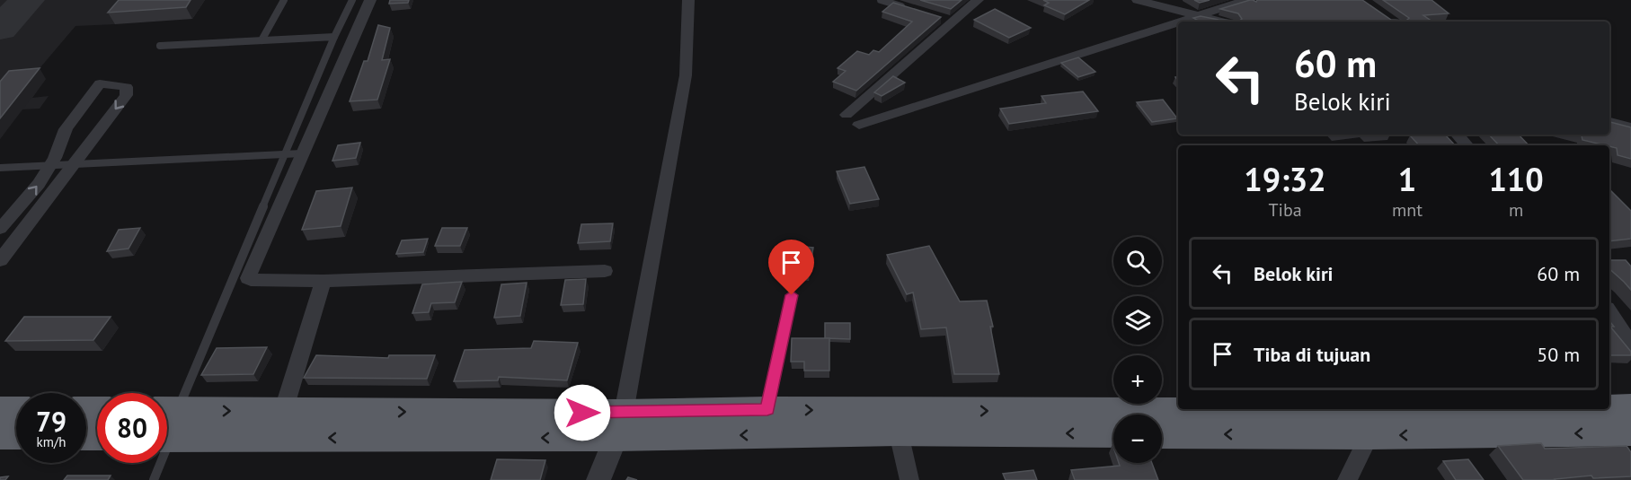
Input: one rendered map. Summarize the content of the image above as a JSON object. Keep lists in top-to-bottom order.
{
  "page": {
    "turn": ["60 m", "Belok kiri"],
    "eta": [
      "19:32",
      "Tiba",
      "1",
      "mnt",
      "110",
      "m"
    ],
    "map_buttons": ["+", "−"],
    "list": [
      {
        "name": "Belok kiri",
        "value": "60 m"
      },
      {
        "name": "Tiba di tujuan",
        "value": "50 m"
      }
    ],
    "speed": "79 km/h",
    "limit": "80"
  }
}
